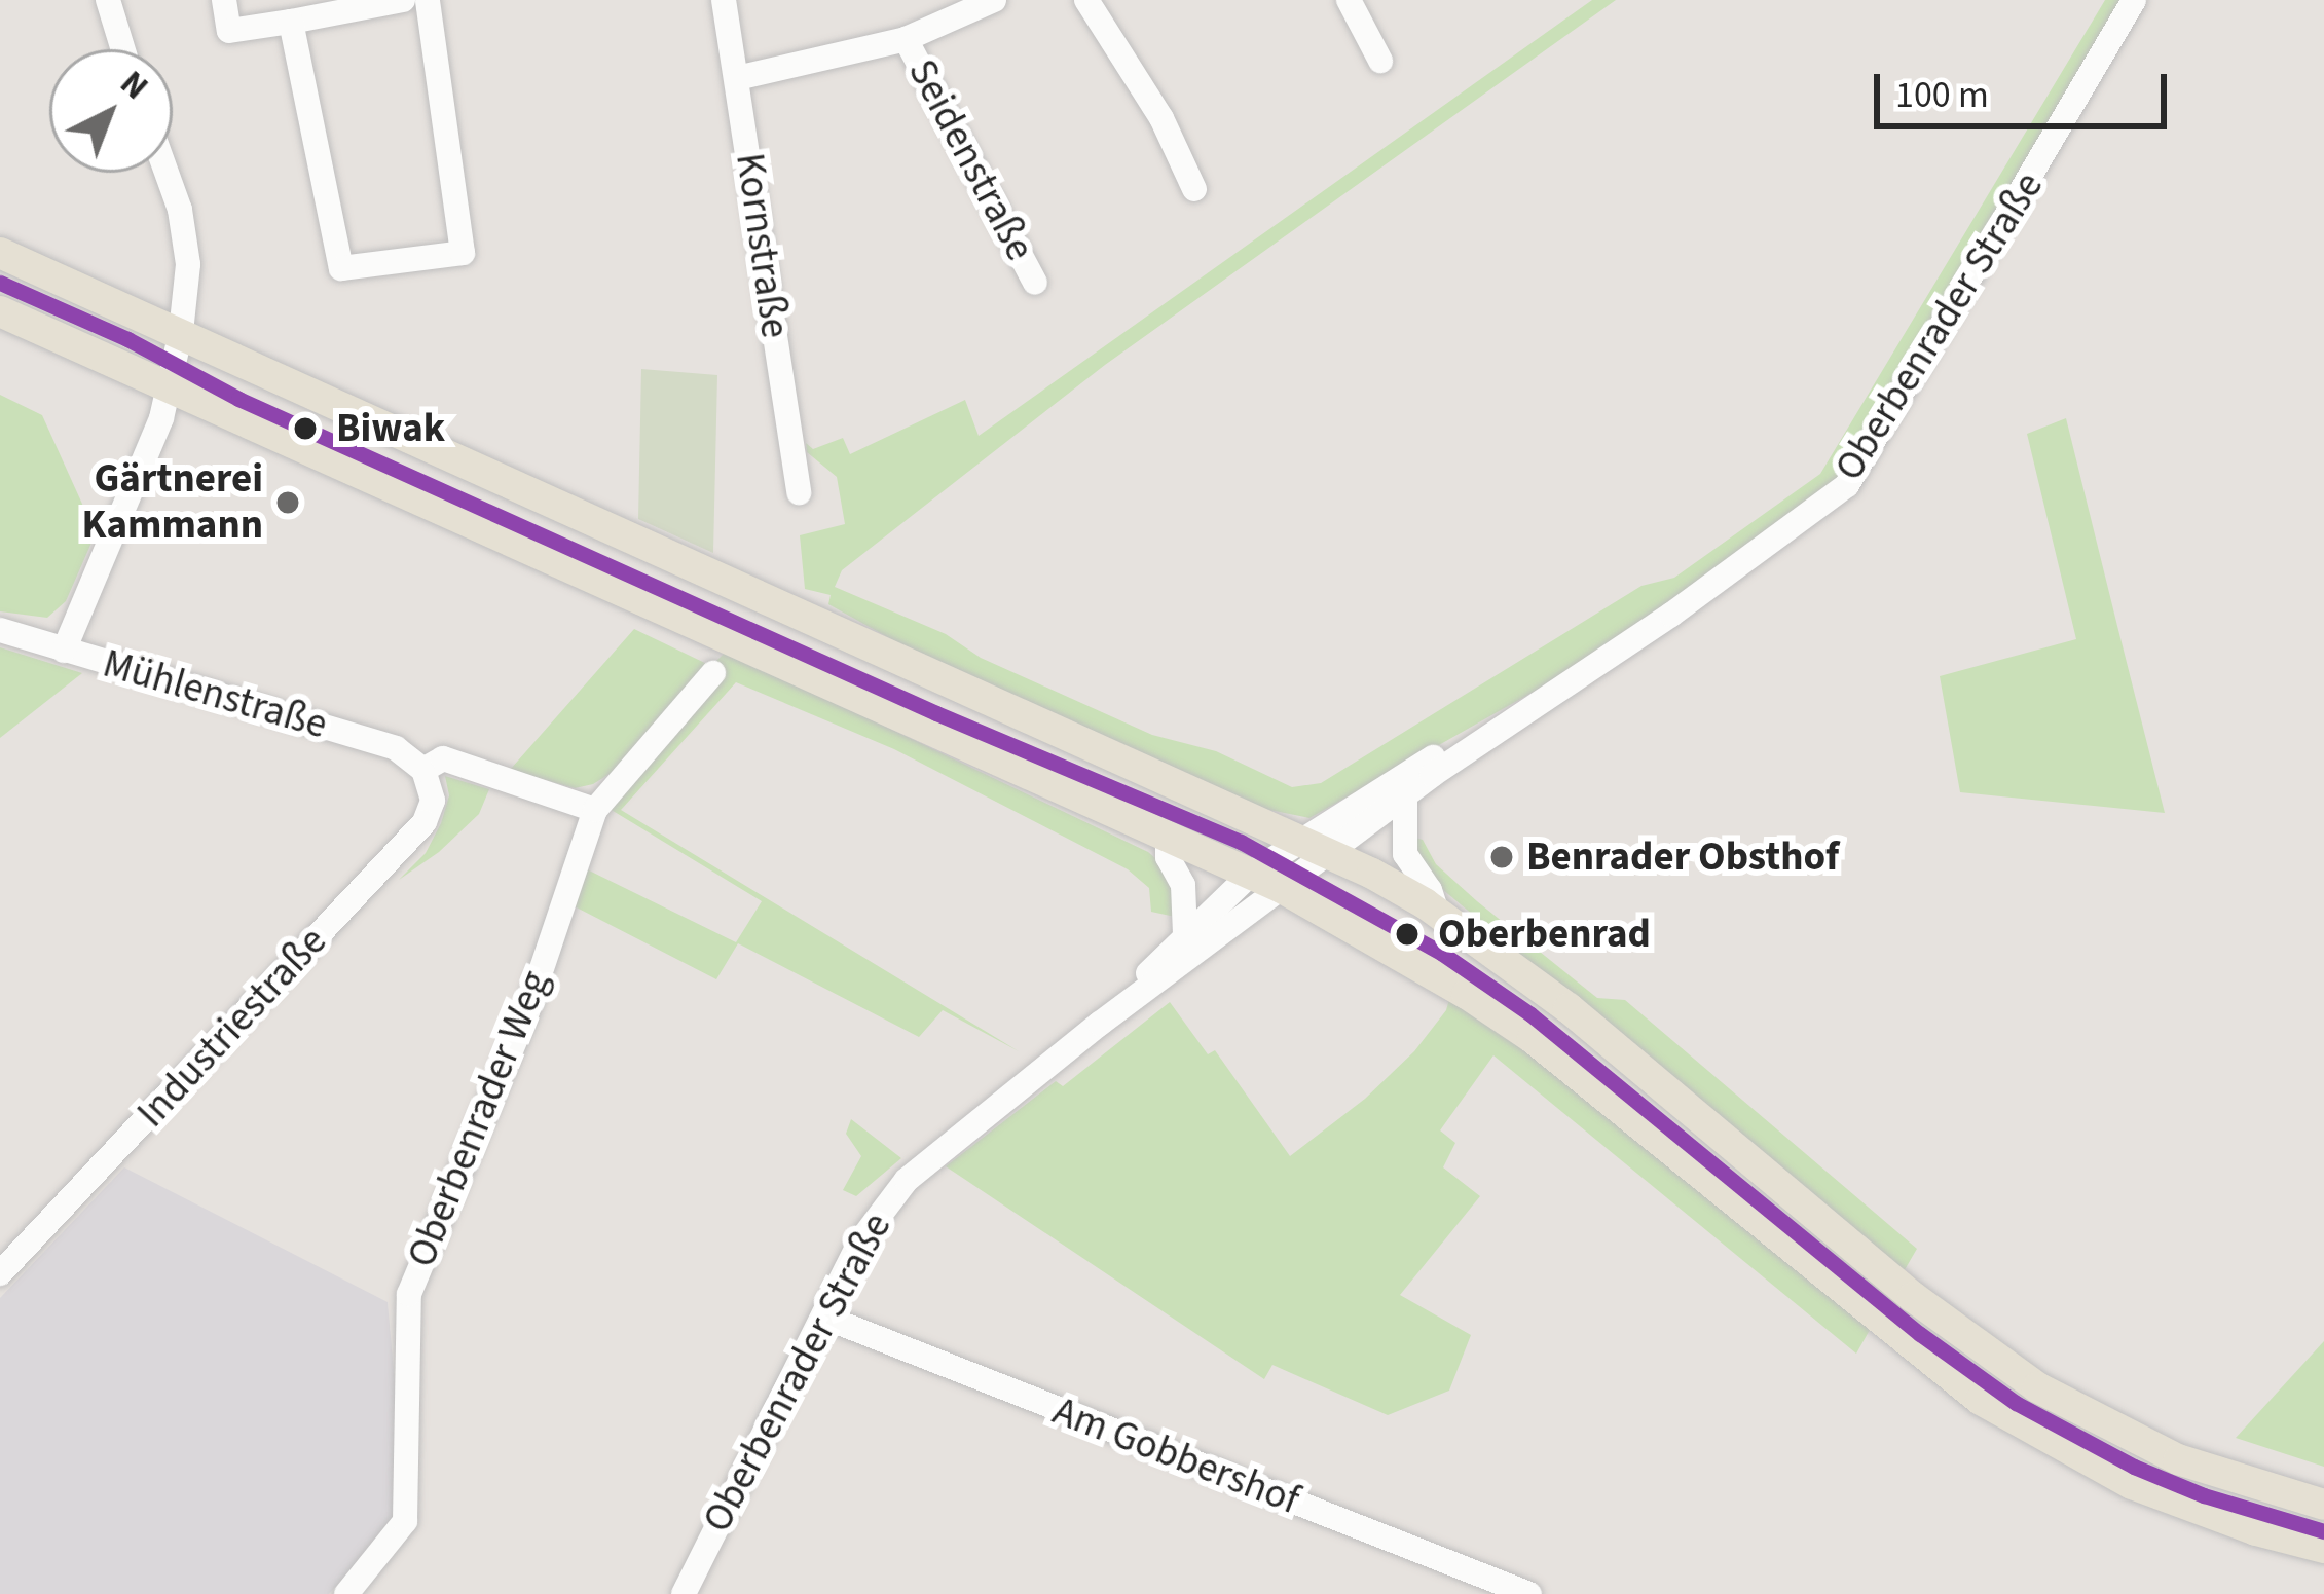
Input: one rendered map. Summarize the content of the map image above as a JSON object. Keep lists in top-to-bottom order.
{
  "streets": {
    "street": [
      "Seidenstraße",
      "Kornstraße",
      "Oberbenrader Straße",
      "Mühlenstraße",
      "Industriestraße",
      "Oberbenrader Weg",
      "Am Gobbershof"
    ]
  },
  "crossings": [
    ["Seidenstraße", "Kornstraße"],
    ["Oberbenrader Straße", "Am Gobbershof"],
    ["Mühlenstraße", "Industriestraße"]
  ],
  "places": [
    "Biwak",
    "Gärtnerei Kammann",
    "Benrader Obsthof",
    "Oberbenrad"
  ],
  "scale_bar": "100 m",
  "north": "top right"
}
